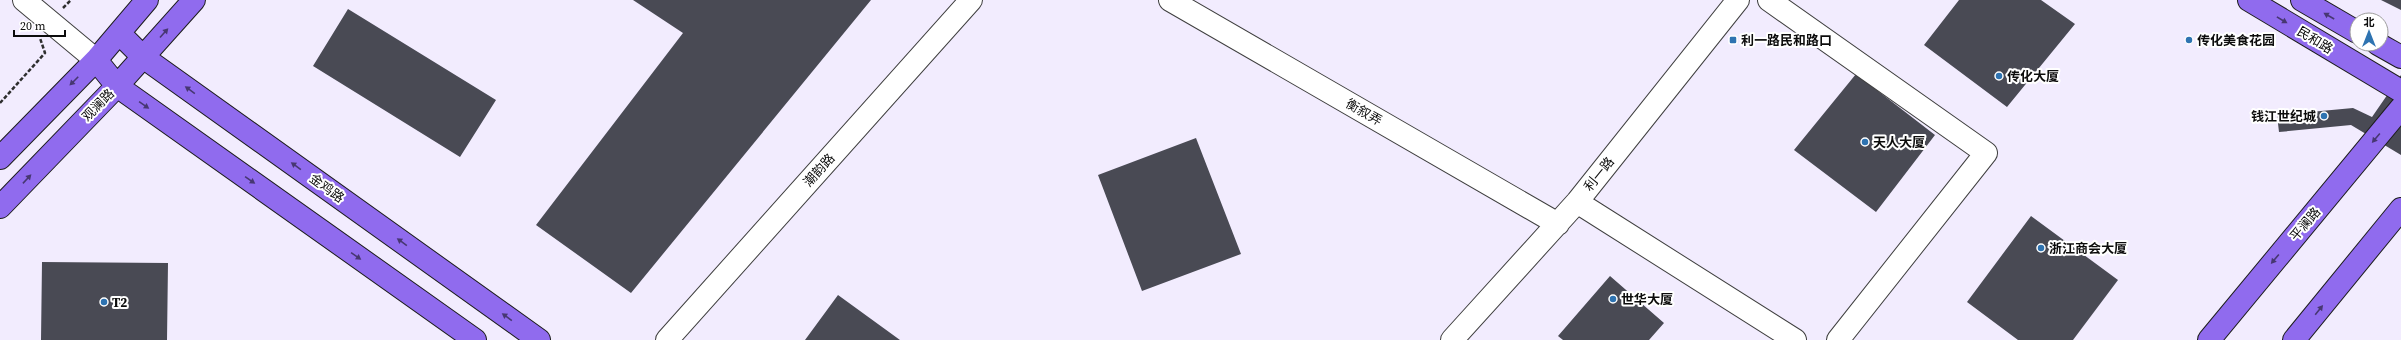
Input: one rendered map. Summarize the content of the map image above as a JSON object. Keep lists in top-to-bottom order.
{
  "streets": {
    "main road": [
      "民和路",
      "观澜路",
      "金鸡路",
      "平澜路"
    ],
    "street": ["衡叙弄", "潮韵路", "利一路"]
  },
  "crossings": [
    ["观澜路", "金鸡路"],
    ["衡叙弄", "利一路"]
  ],
  "places": {
    "transit": ["利一路民和路口"],
    "other": [
      "传化美食花园",
      "传化大厦",
      "钱江世纪城",
      "天人大厦",
      "浙江商会大厦",
      "世华大厦",
      "T2"
    ]
  },
  "scale_bar": "20 m",
  "north": "top"
}
